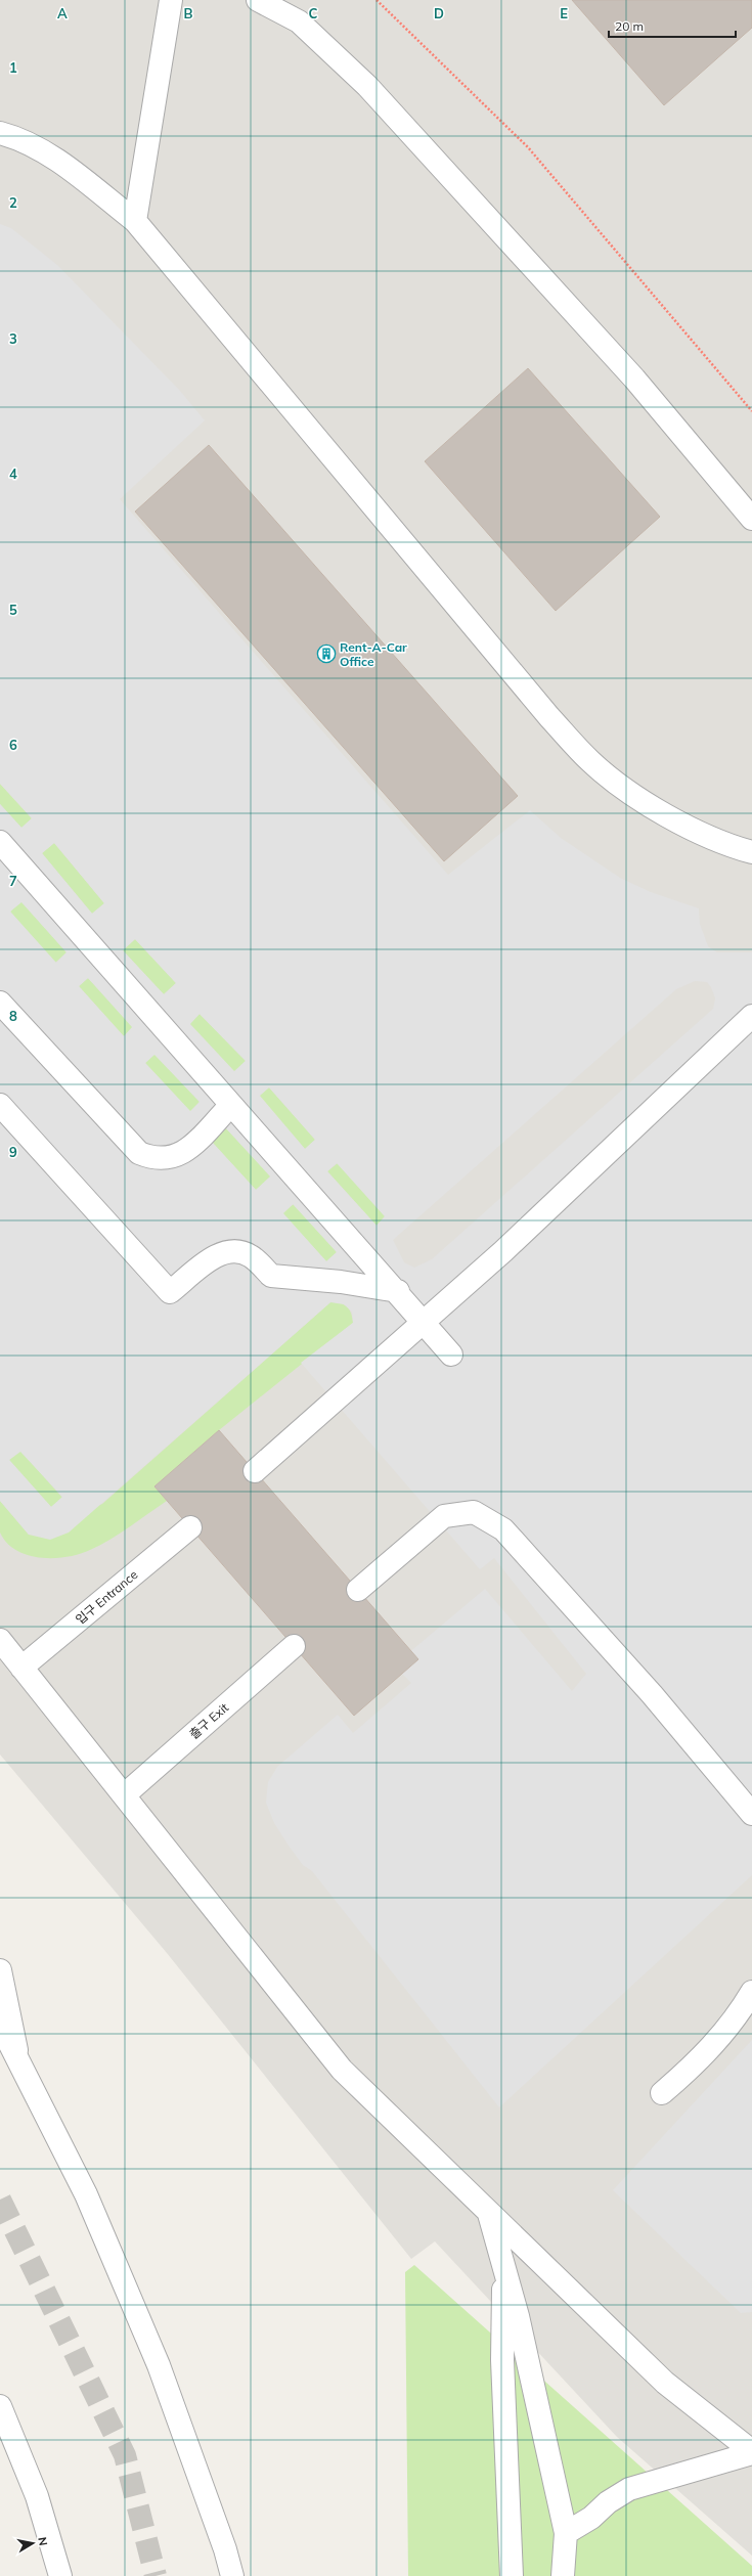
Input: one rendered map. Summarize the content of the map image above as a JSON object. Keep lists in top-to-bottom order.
{
  "streets": {
    "street": ["입구 Entrance", "출구 Exit"]
  },
  "places": {
    "building": ["Rent-A-Car Office"]
  },
  "scale_bar": "20 m",
  "north": "right",
  "grid": {
    "columns": [
      "A",
      "B",
      "C",
      "D",
      "E"
    ],
    "rows": [
      "1",
      "2",
      "3",
      "4",
      "5",
      "6",
      "7",
      "8",
      "9"
    ]
  }
}
